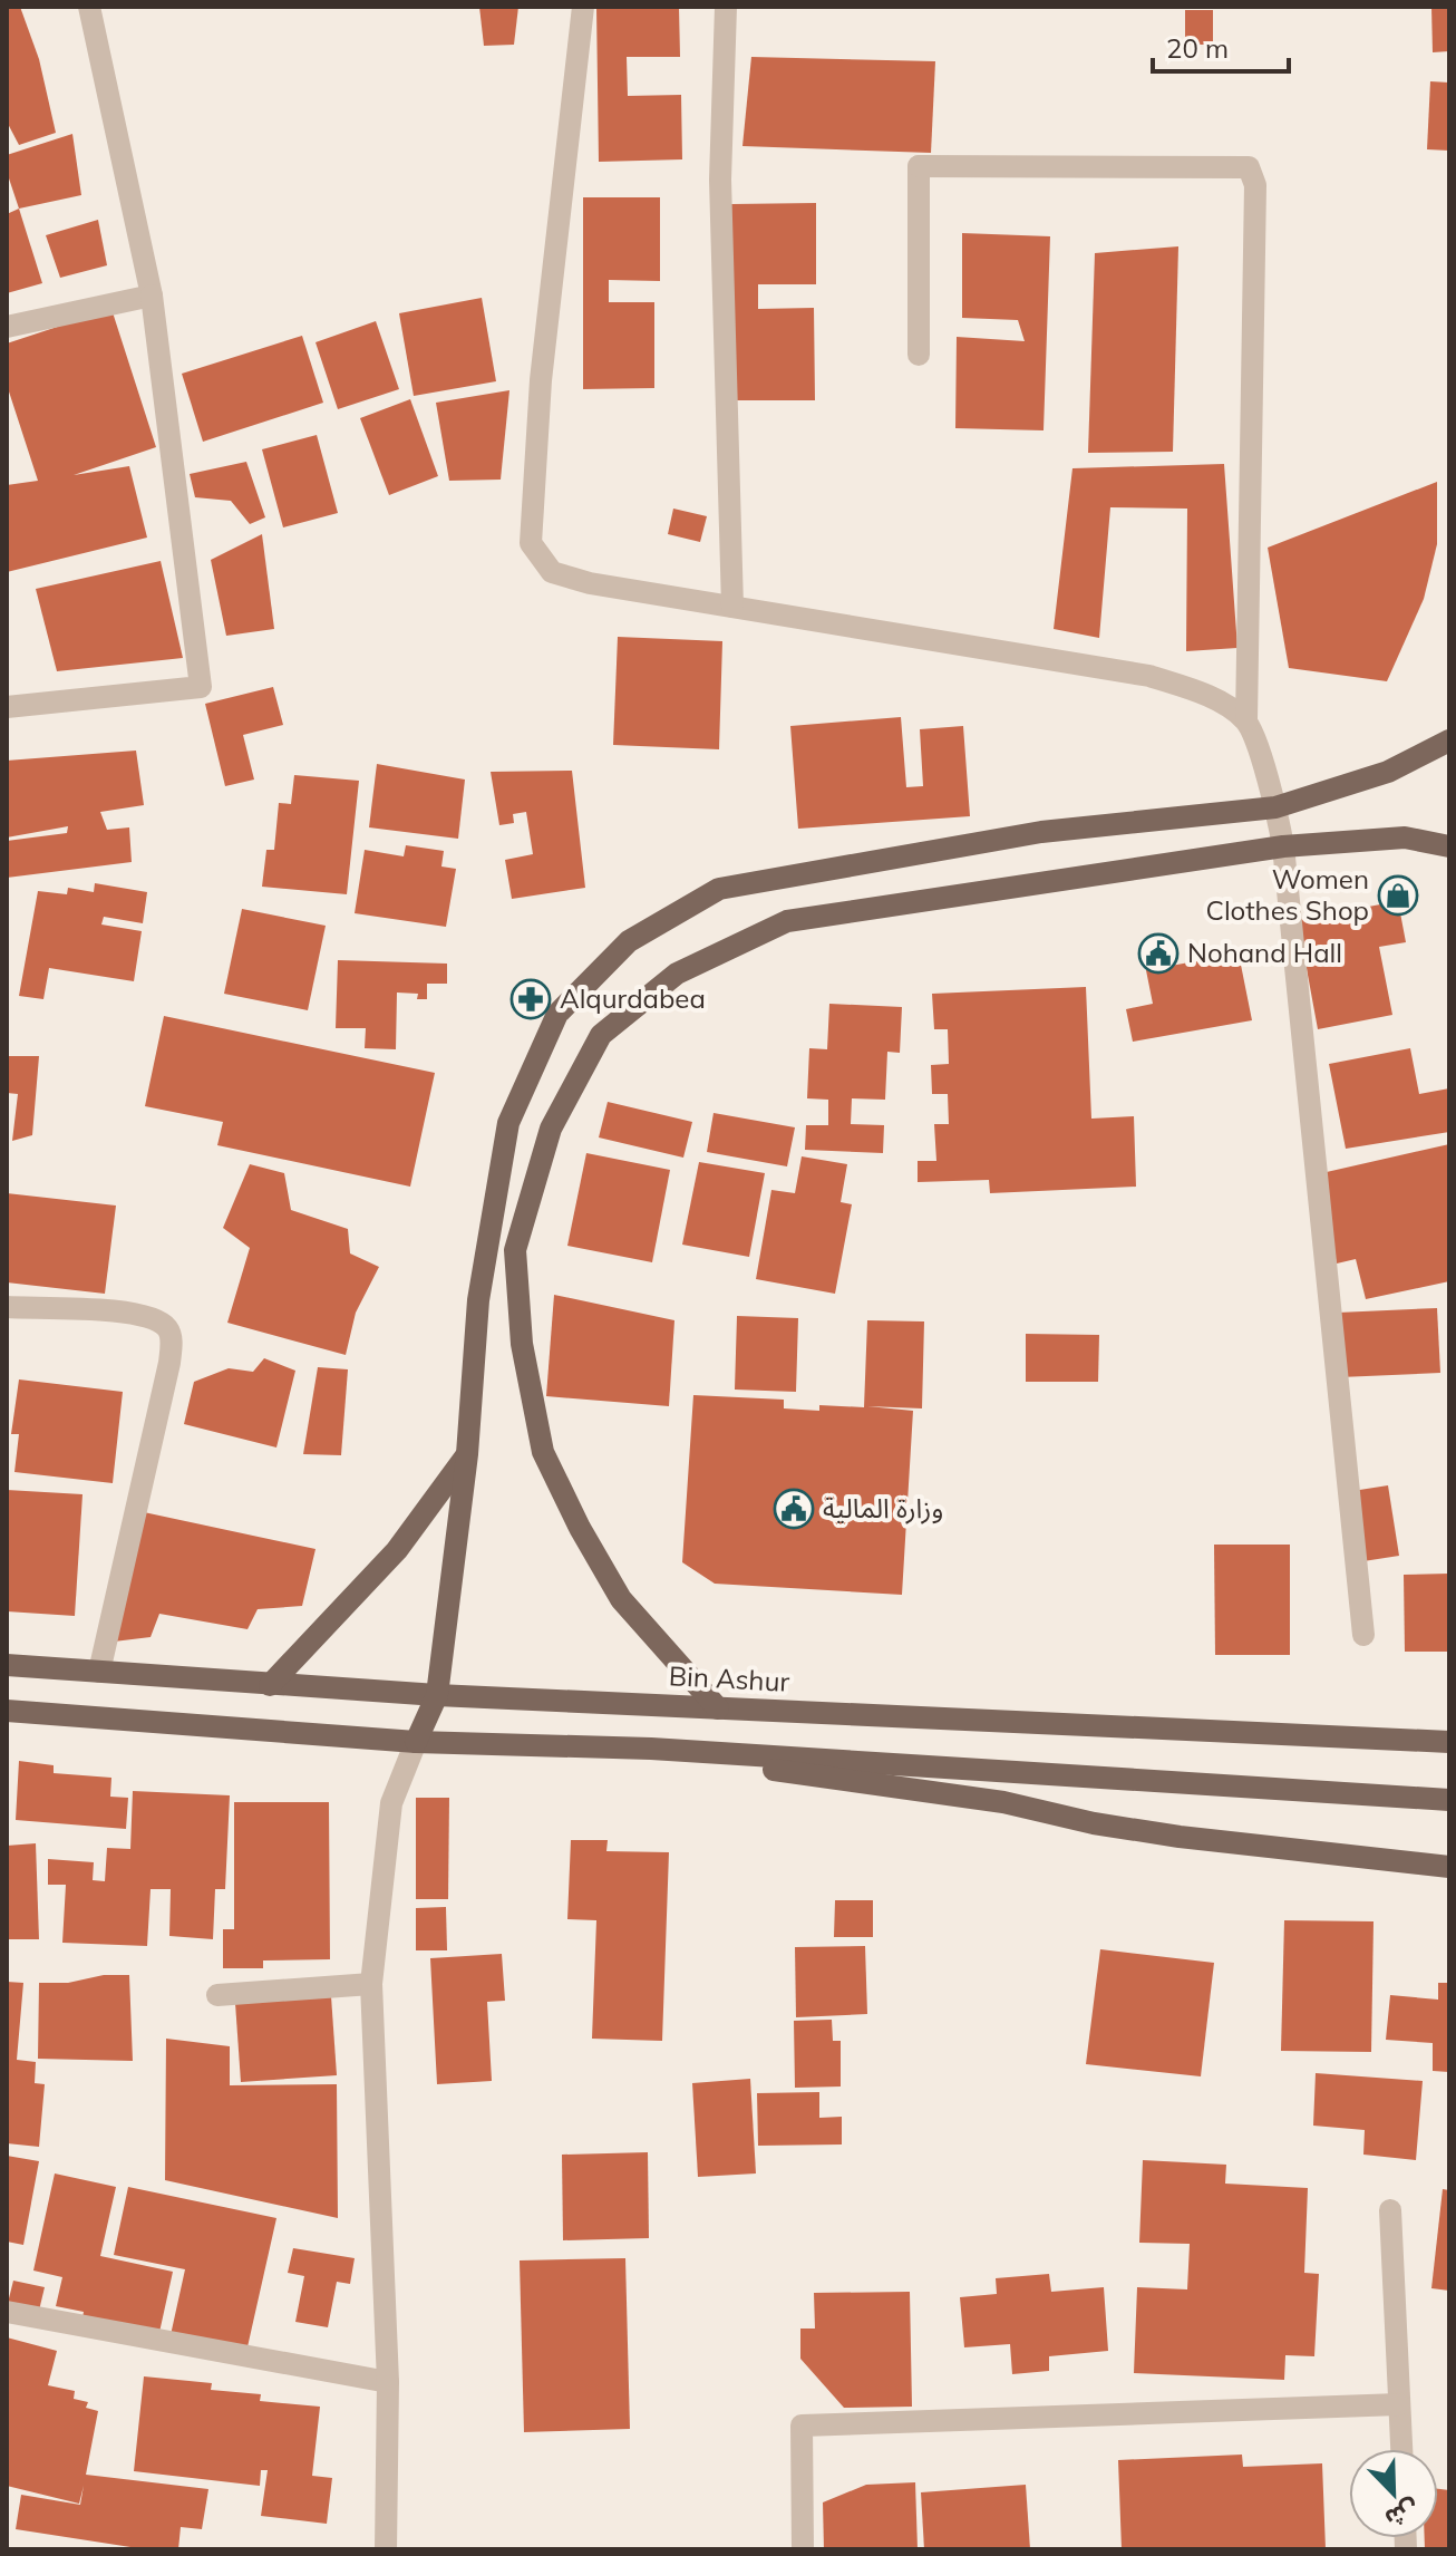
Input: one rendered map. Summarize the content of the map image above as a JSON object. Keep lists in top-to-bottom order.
{
  "streets": {
    "main road": ["Bin Ashur"]
  },
  "places": {
    "shop": ["Women Clothes Shop"],
    "public building": ["Nohand Hall", "وزارة المالية"],
    "pharmacy": ["Alqurdabea"]
  },
  "scale_bar": "20 m",
  "north": "bottom right"
}
